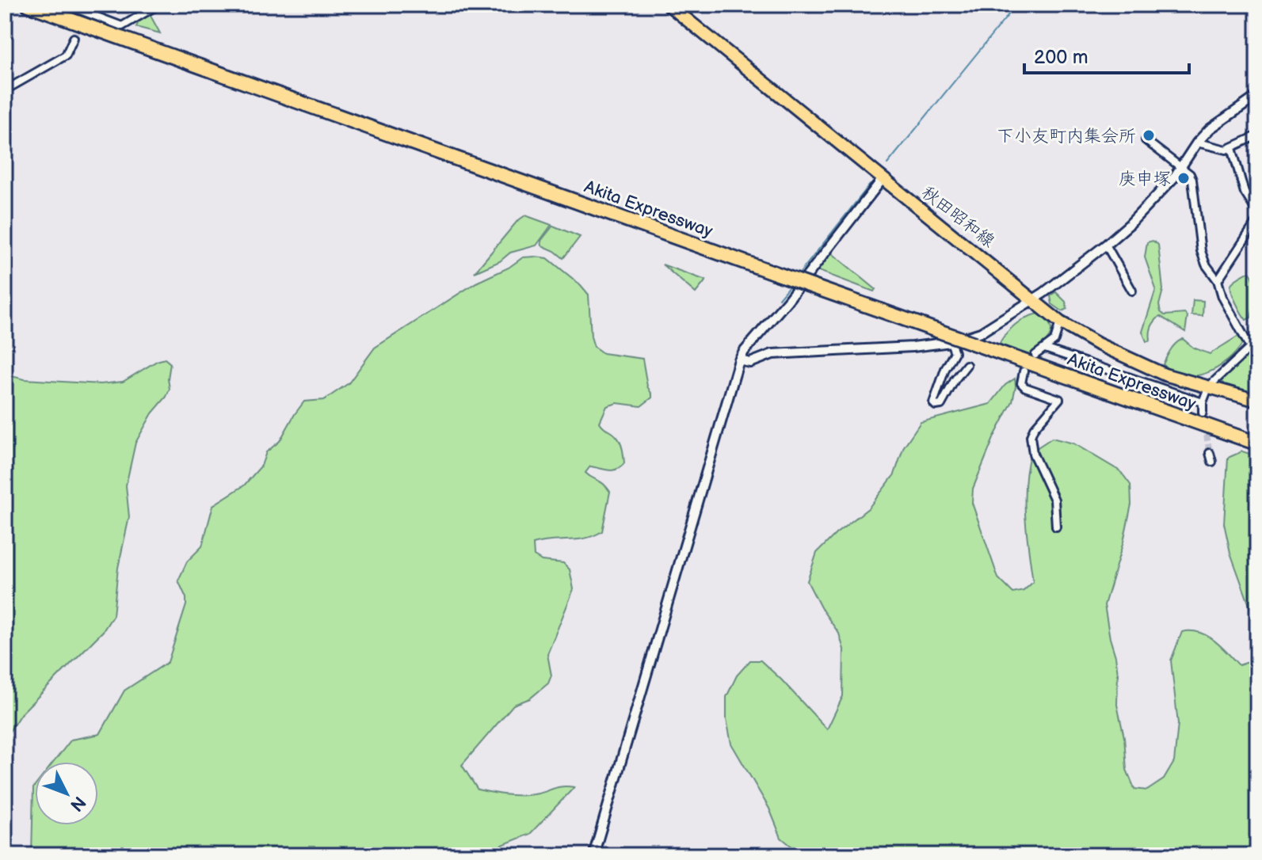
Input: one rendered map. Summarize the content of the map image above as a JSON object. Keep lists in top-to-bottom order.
{
  "streets": {
    "highway": ["Akita Expressway"],
    "main road": ["秋田昭和線"]
  },
  "places": ["下小友町内集会所", "庚申塚"],
  "scale_bar": "200 m",
  "north": "bottom right"
}
